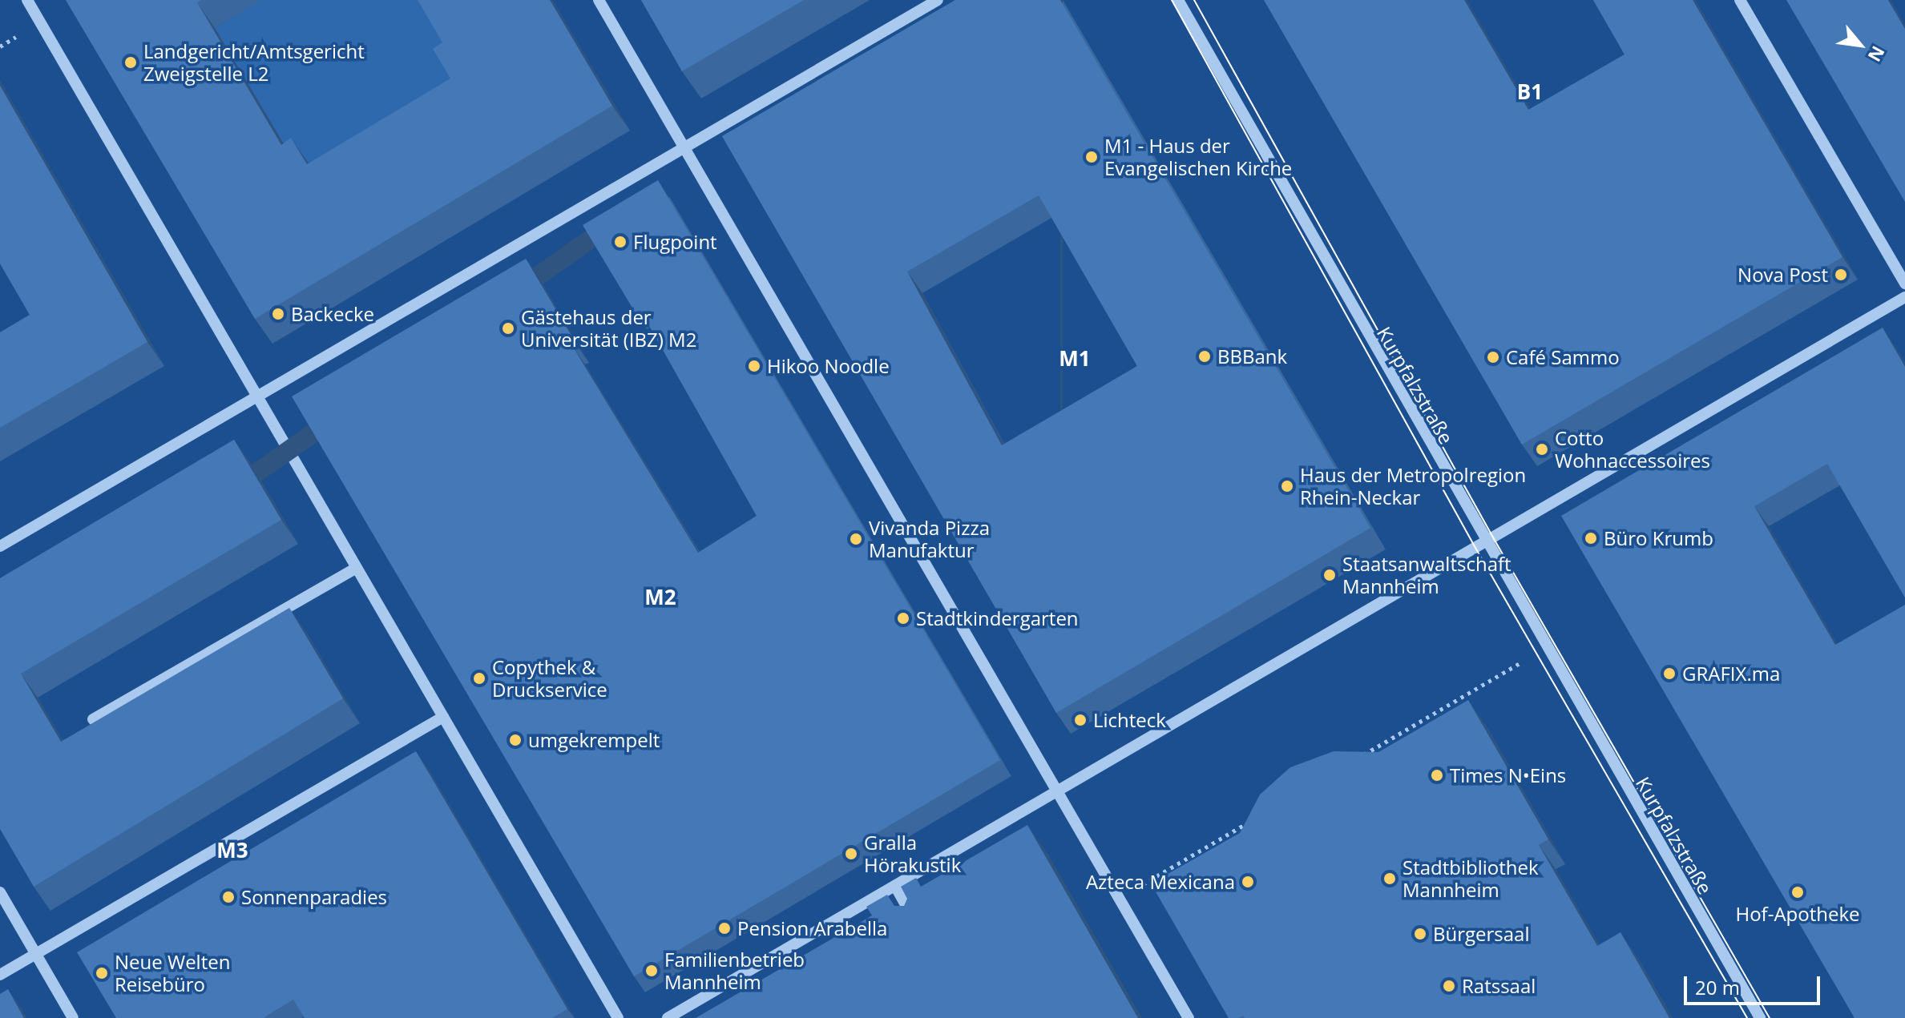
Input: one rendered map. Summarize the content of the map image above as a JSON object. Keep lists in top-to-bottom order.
{
  "streets": {
    "street": ["Kurpfalzstraße"]
  },
  "districts": [
    "B1",
    "M1",
    "M2",
    "M3"
  ],
  "places": [
    "Landgericht/Amtsgericht Zweigstelle L2",
    "M1 - Haus der Evangelischen Kirche",
    "Flugpoint",
    "Nova Post",
    "Backecke",
    "Gästehaus der Universität (IBZ) M2",
    "BBBank",
    "Café Sammo",
    "Hikoo Noodle",
    "Cotto Wohnaccessoires",
    "Haus der Metropolregion Rhein-Neckar",
    "Büro Krumb",
    "Vivanda Pizza Manufaktur",
    "Staatsanwaltschaft Mannheim",
    "Stadtkindergarten",
    "GRAFIX.ma",
    "Copythek & Druckservice",
    "Lichteck",
    "umgekrempelt",
    "Times N•Eins",
    "Gralla Hörakustik",
    "Stadtbibliothek Mannheim",
    "Azteca Mexicana",
    "Hof-Apotheke",
    "Sonnenparadies",
    "Pension Arabella",
    "Bürgersaal",
    "Familienbetrieb Mannheim",
    "Neue Welten Reisebüro",
    "Ratssaal"
  ],
  "scale_bar": "20 m",
  "north": "bottom right"
}
